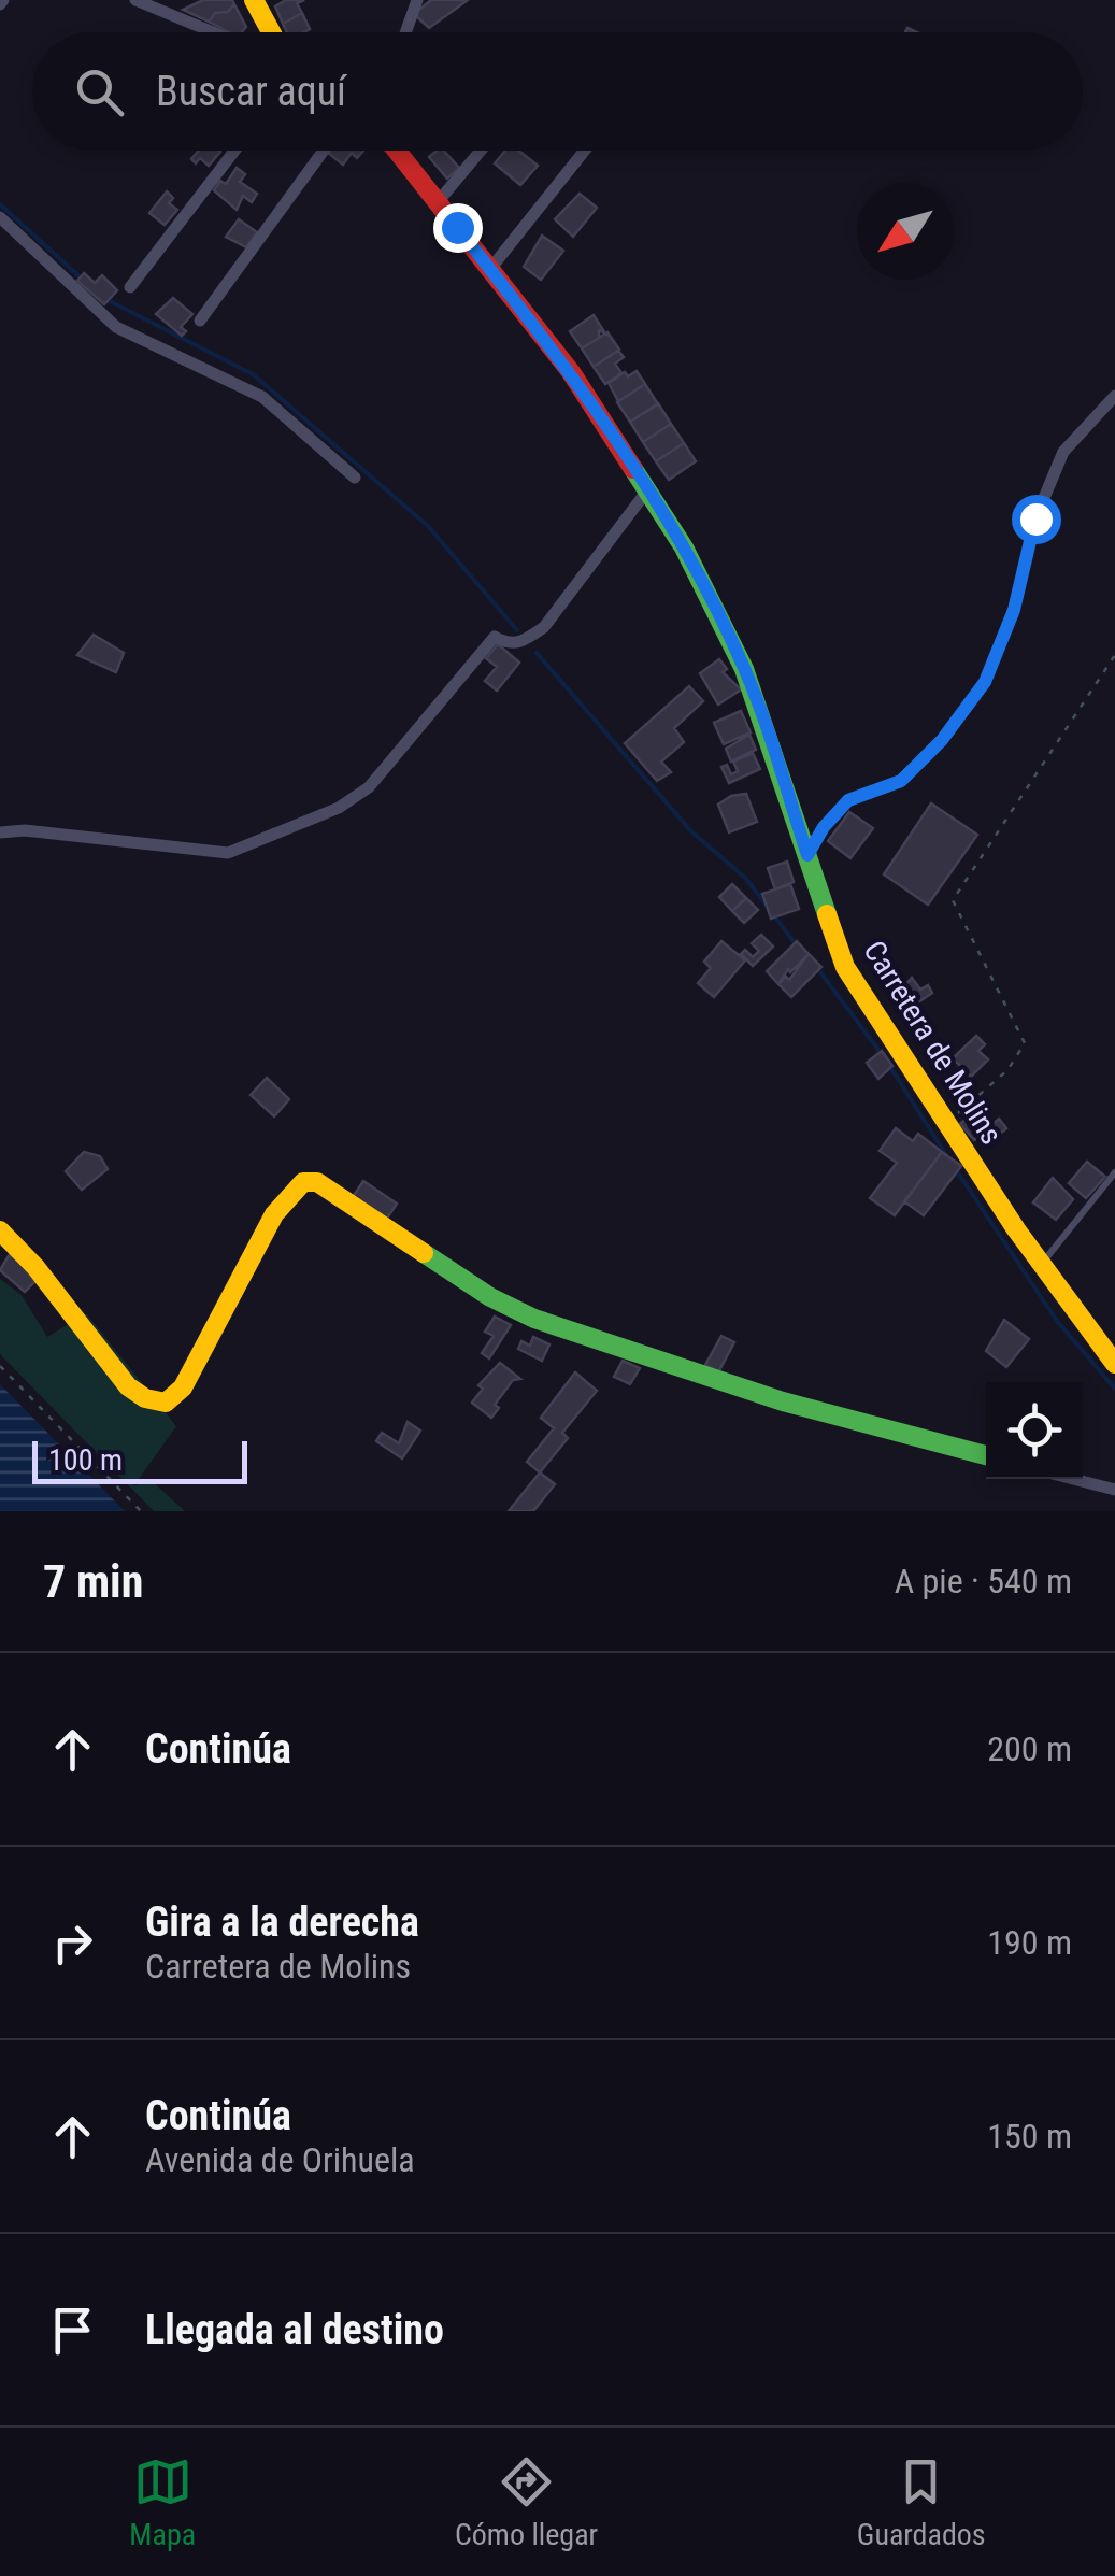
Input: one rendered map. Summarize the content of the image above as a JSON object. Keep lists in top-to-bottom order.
{
  "streets": {
    "street": ["Carretera de Molins"]
  },
  "scale_bar": "100 m",
  "north": "bottom left",
  "page": {
    "search": "Buscar aquí",
    "scale": "100 m",
    "heading": ["7 min", "A pie · 540 m"],
    "list": [
      ["Continúa", "200 m"],
      ["Gira a la derecha", "Carretera de Molins", "190 m"],
      ["Continúa", "Avenida de Orihuela", "150 m"],
      "Llegada al destino"
    ],
    "nav": ["Mapa", "Cómo llegar", "Guardados"]
  }
}
